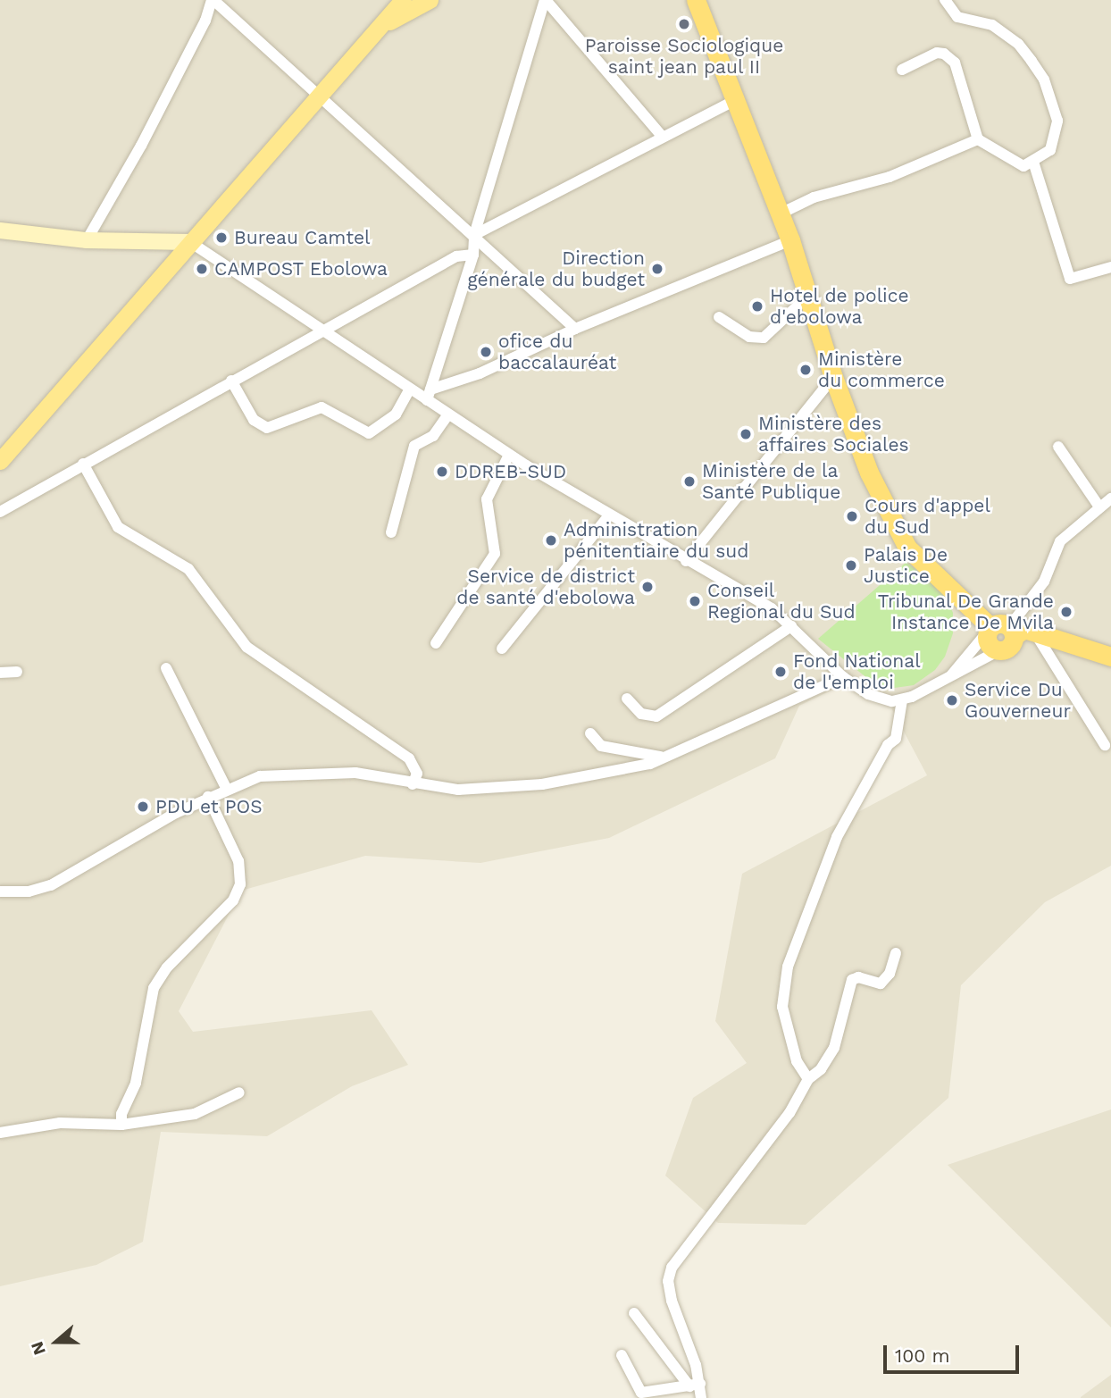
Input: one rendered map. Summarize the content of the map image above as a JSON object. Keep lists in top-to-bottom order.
{
  "places": [
    "Paroisse Sociologique saint jean paul II",
    "Bureau Camtel",
    "CAMPOST Ebolowa",
    "Direction générale du budget",
    "Hotel de police d'ebolowa",
    "ofice du baccalauréat",
    "Ministère du commerce",
    "Ministère des affaires Sociales",
    "DDREB-SUD",
    "Ministère de la Santé Publique",
    "Cours d'appel du Sud",
    "Administration pénitentiaire du sud",
    "Palais De Justice",
    "Service de district de santé d'ebolowa",
    "Conseil Regional du Sud",
    "Tribunal De Grande Instance De Mvila",
    "Fond National de l'emploi",
    "Service Du Gouverneur",
    "PDU et POS"
  ],
  "scale_bar": "100 m",
  "north": "left"
}
